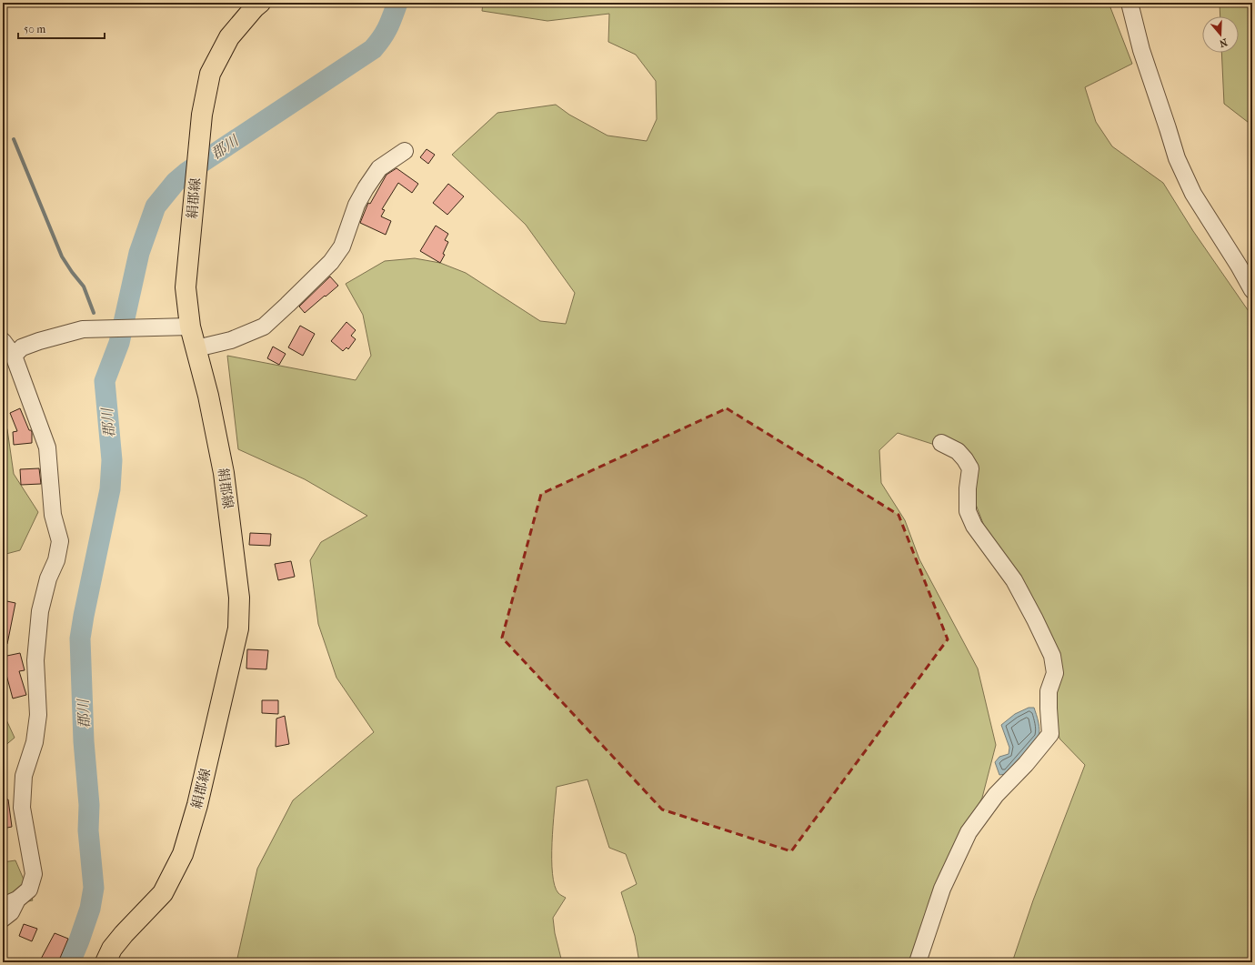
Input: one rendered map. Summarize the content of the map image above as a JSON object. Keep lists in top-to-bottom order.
{
  "streets": {
    "main road": ["絹郡線"]
  },
  "water": ["郡川"],
  "scale_bar": "50 m",
  "north": "bottom"
}
